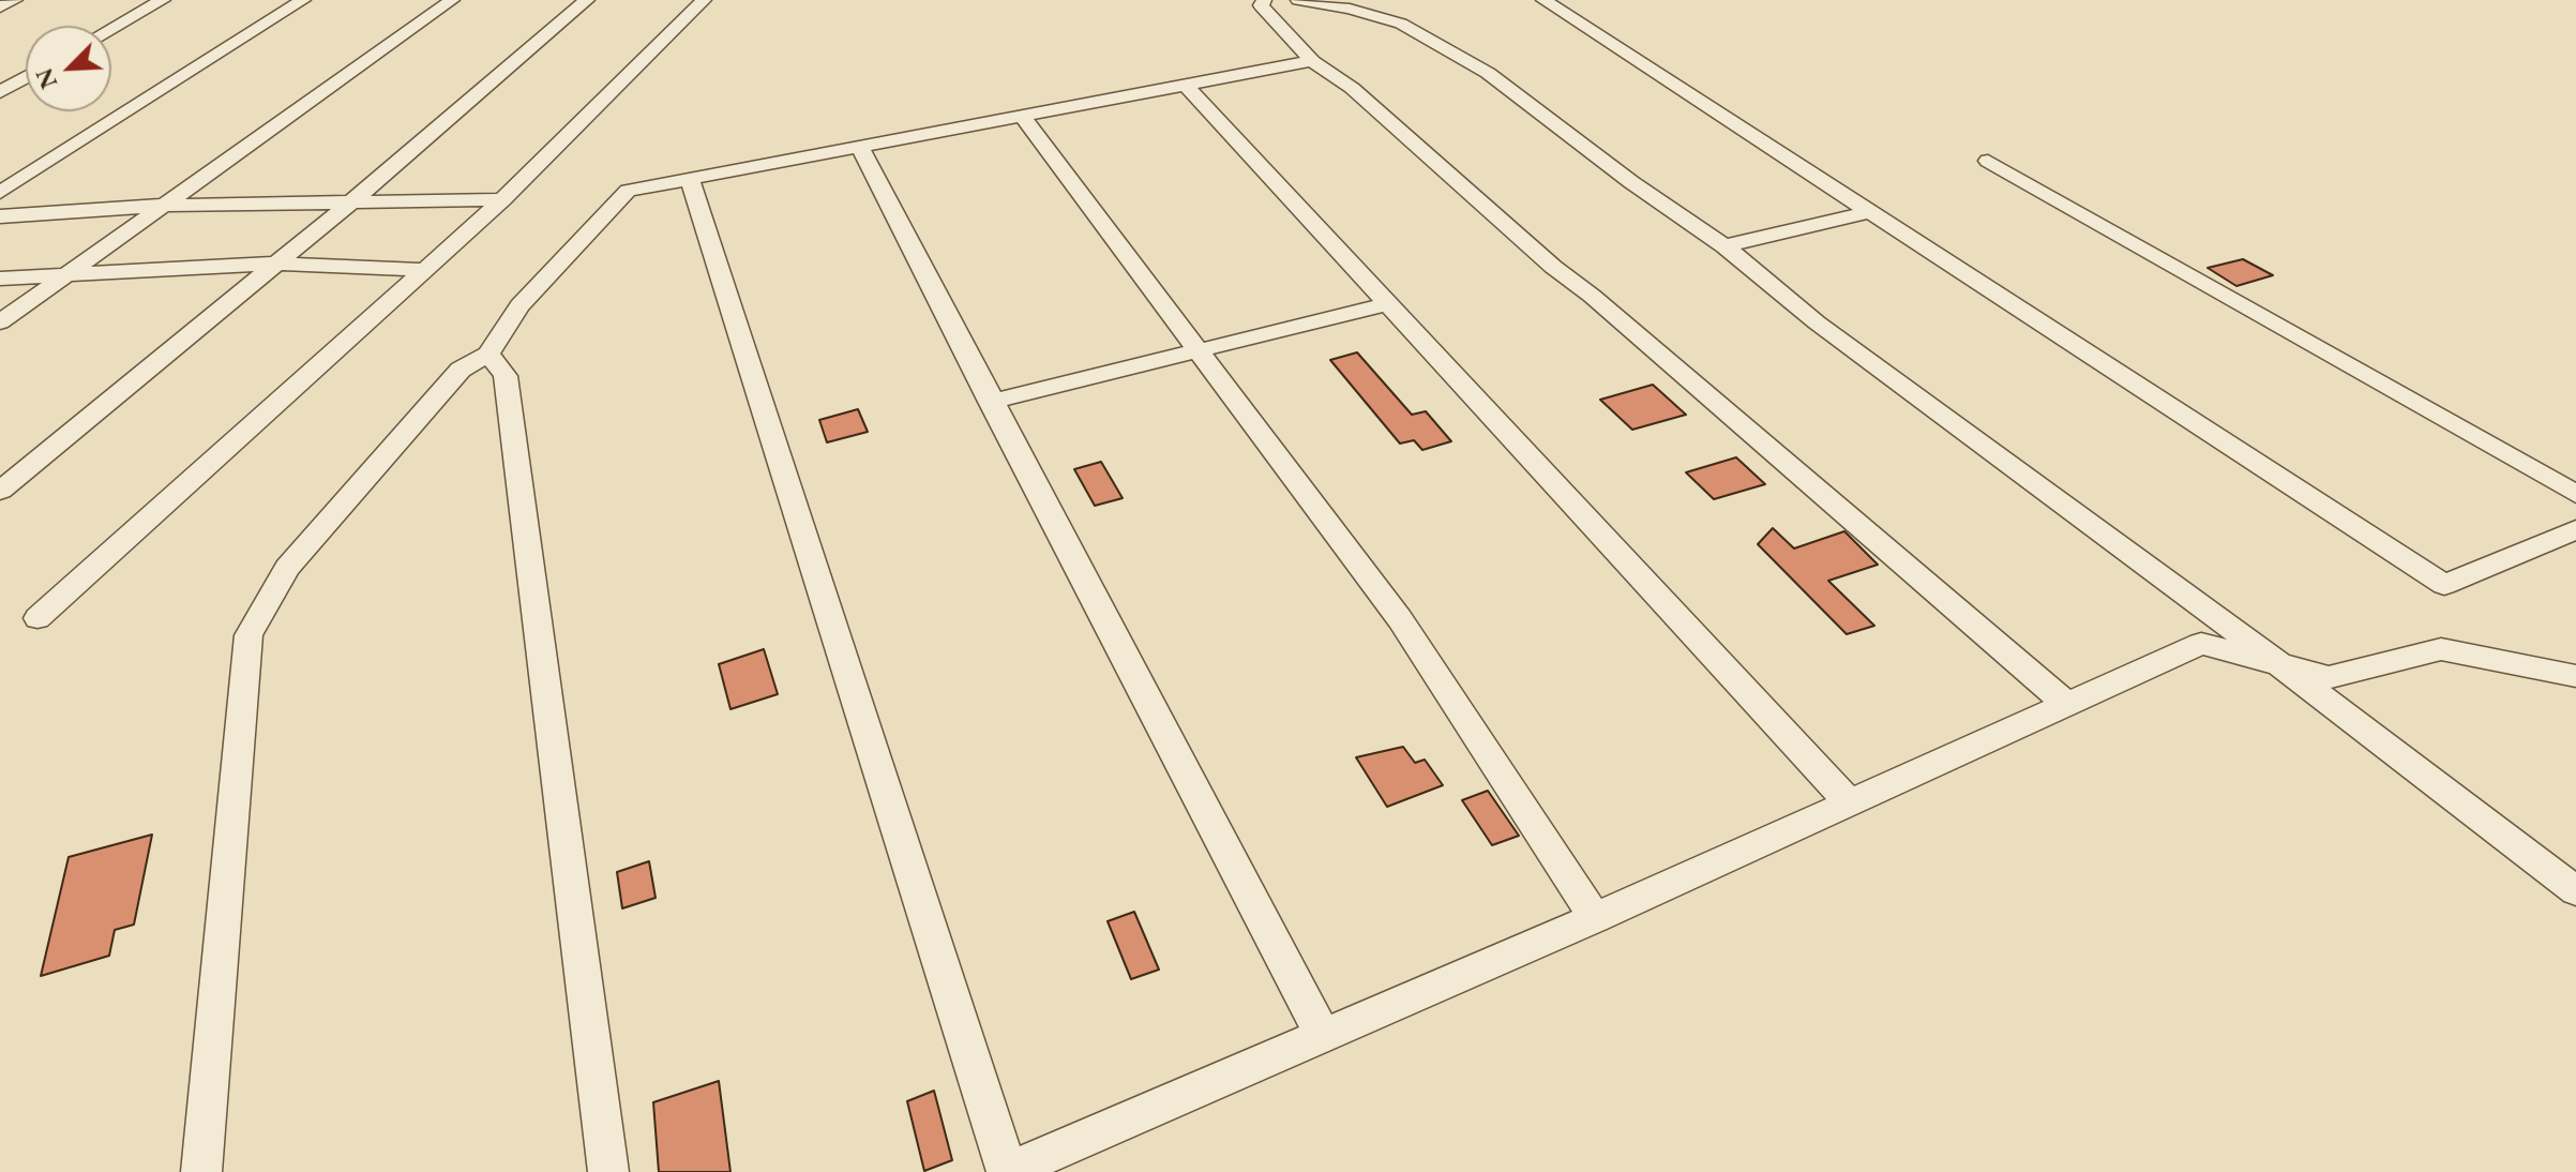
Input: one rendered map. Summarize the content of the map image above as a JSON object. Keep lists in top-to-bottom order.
{
  "north": "bottom left"
}
